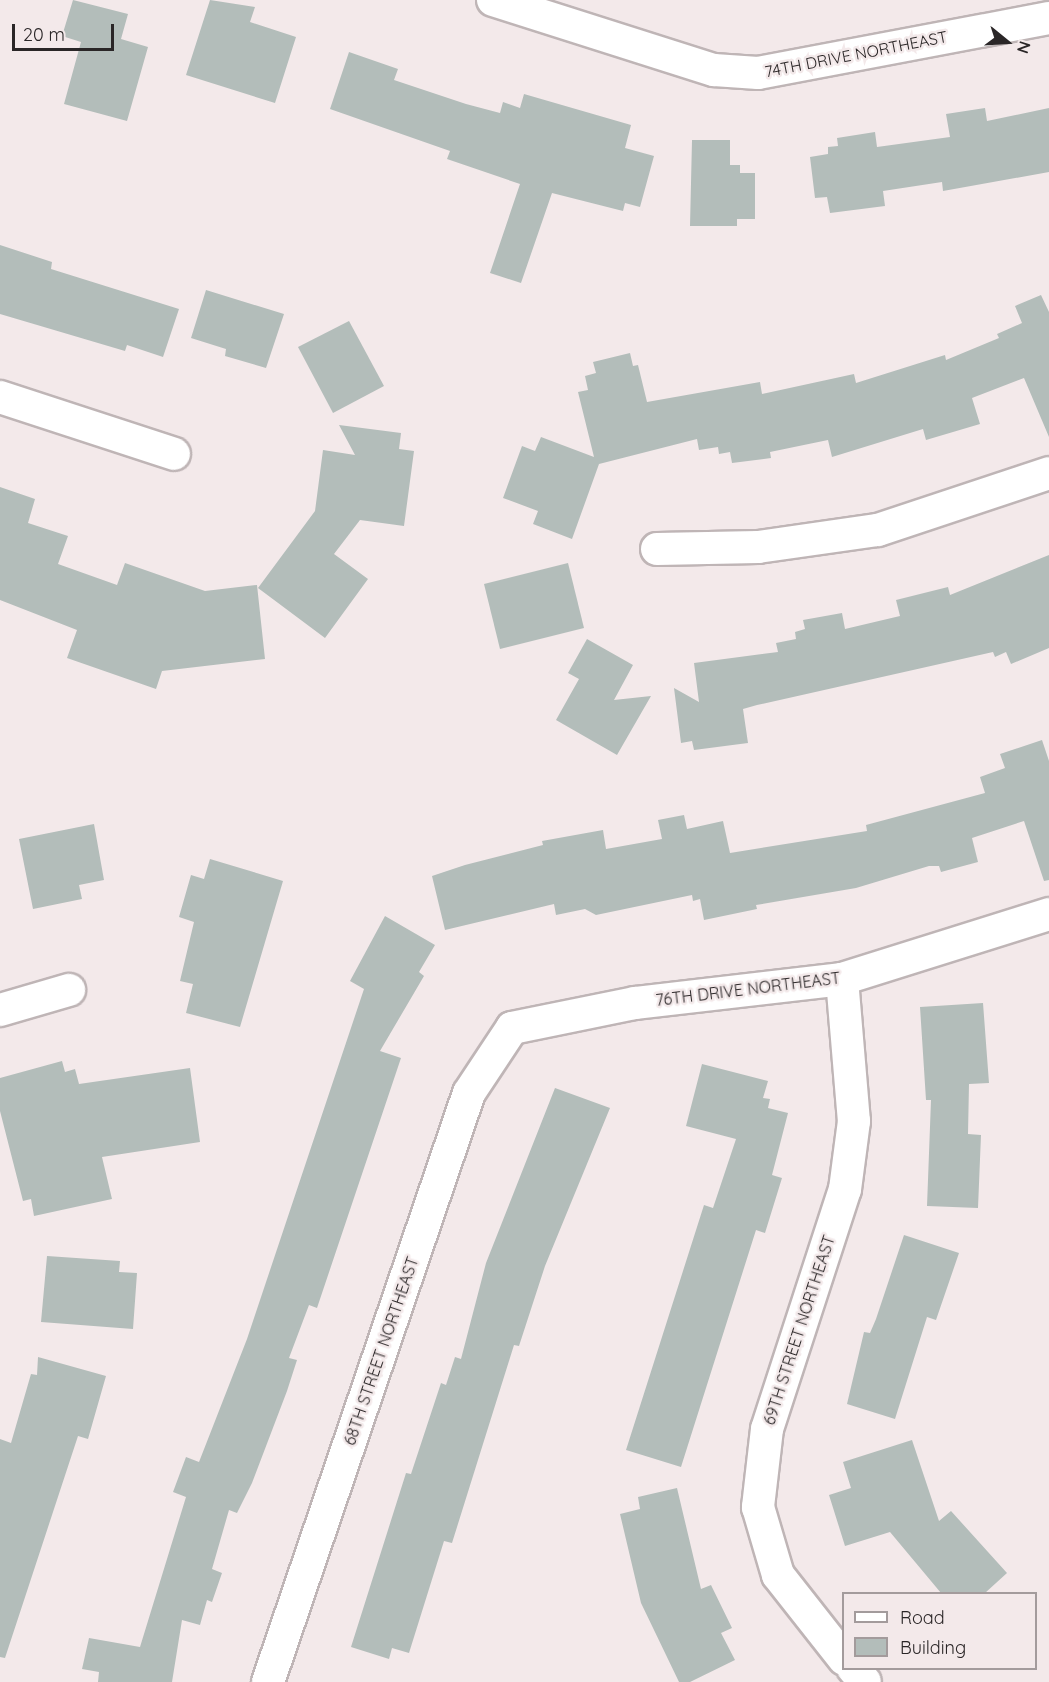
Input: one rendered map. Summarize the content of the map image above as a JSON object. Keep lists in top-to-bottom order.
{
  "streets": {
    "street": [
      "74TH DRIVE NORTHEAST",
      "76TH DRIVE NORTHEAST",
      "69TH STREET NORTHEAST",
      "68TH STREET NORTHEAST"
    ]
  },
  "crossings": [
    ["76TH DRIVE NORTHEAST", "69TH STREET NORTHEAST"],
    ["76TH DRIVE NORTHEAST", "68TH STREET NORTHEAST"]
  ],
  "legend": ["Road", "Building"],
  "scale_bar": "20 m",
  "north": "right"
}
